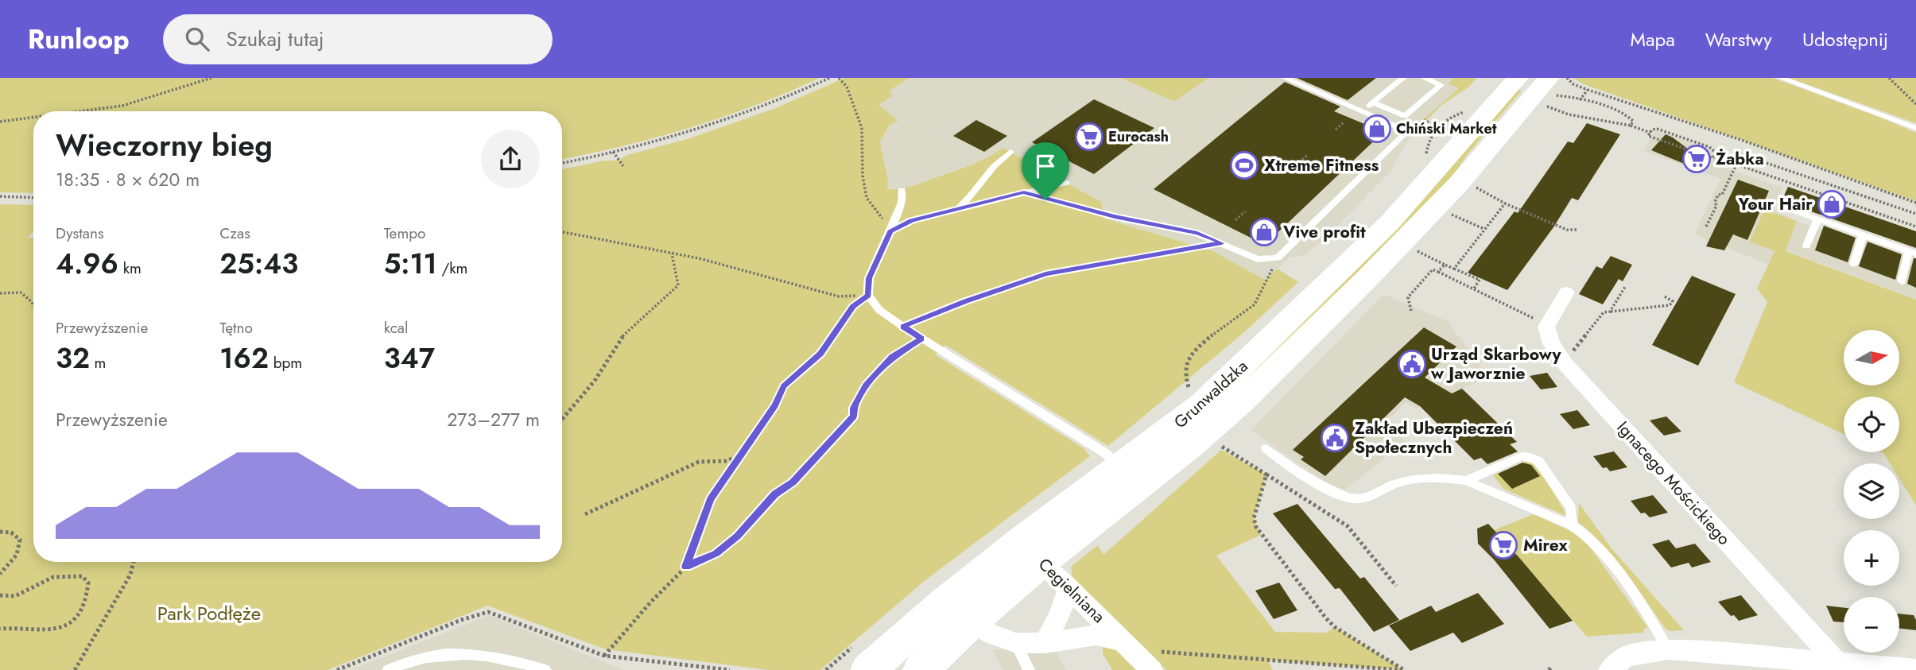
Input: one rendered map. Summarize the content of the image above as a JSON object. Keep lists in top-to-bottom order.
{
  "streets": {
    "main road": ["Grunwaldzka"],
    "street": ["Ignacego Mościckiego", "Cegielniana"]
  },
  "crossings": [
    ["Grunwaldzka", "Cegielniana"]
  ],
  "parks": ["Park Podłęże"],
  "places": {
    "shop": ["Chiński Market", "Your Hair", "Vive profit"],
    "supermarket": ["Eurocash", "Żabka", "Mirex"],
    "sports": ["Xtreme Fitness"],
    "public building": ["Urząd Skarbowy w Jaworznie", "Zakład Ubezpieczeń Społecznych"]
  },
  "north": "right",
  "page": {
    "header": "Runloop",
    "search": "Szukaj tutaj",
    "nav": ["Mapa", "Warstwy", "Udostępnij"],
    "heading": ["Wieczorny bieg", "18:35 · 8 × 620 m"],
    "stats": [
      ["Dystans", "4.96 km"],
      ["Czas", "25:43"],
      ["Tempo", "5:11 /km"],
      ["Przewyższenie", "32 m"],
      ["Tętno", "162 bpm"],
      ["kcal", "347"]
    ],
    "map_buttons": ["+", "−"],
    "chart": ["Przewyższenie", "273–277 m"]
  }
}
